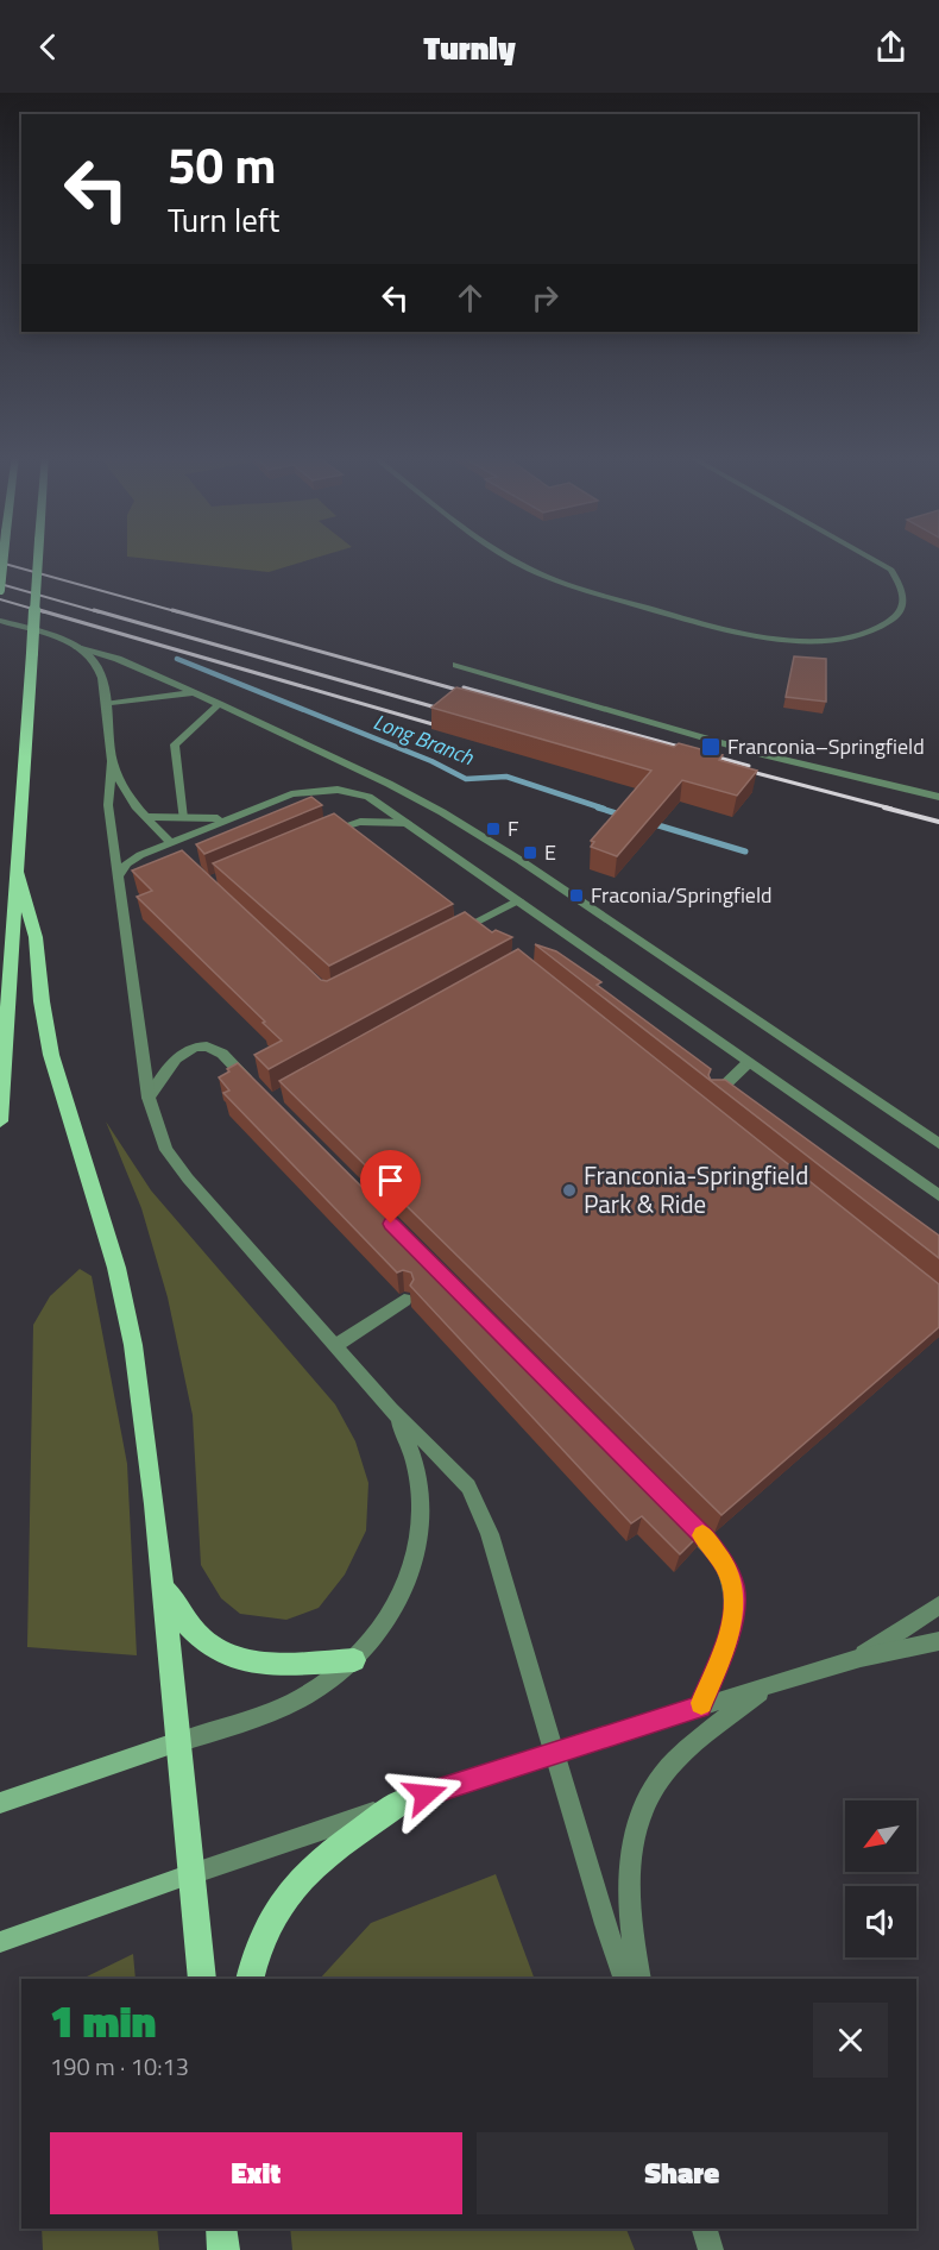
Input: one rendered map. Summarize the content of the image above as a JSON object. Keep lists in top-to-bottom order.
{
  "water": ["Long Branch"],
  "places": {
    "transit": [
      "Franconia–Springfield",
      "F",
      "E",
      "Fraconia/Springfield"
    ],
    "other": ["Franconia-Springfield Park & Ride"]
  },
  "north": "bottom left",
  "page": {
    "header": "Turnly",
    "turn": ["50 m", "Turn left"],
    "heading": ["1 min", "190 m · 10:13"],
    "buttons": ["Exit", "Share"]
  }
}
